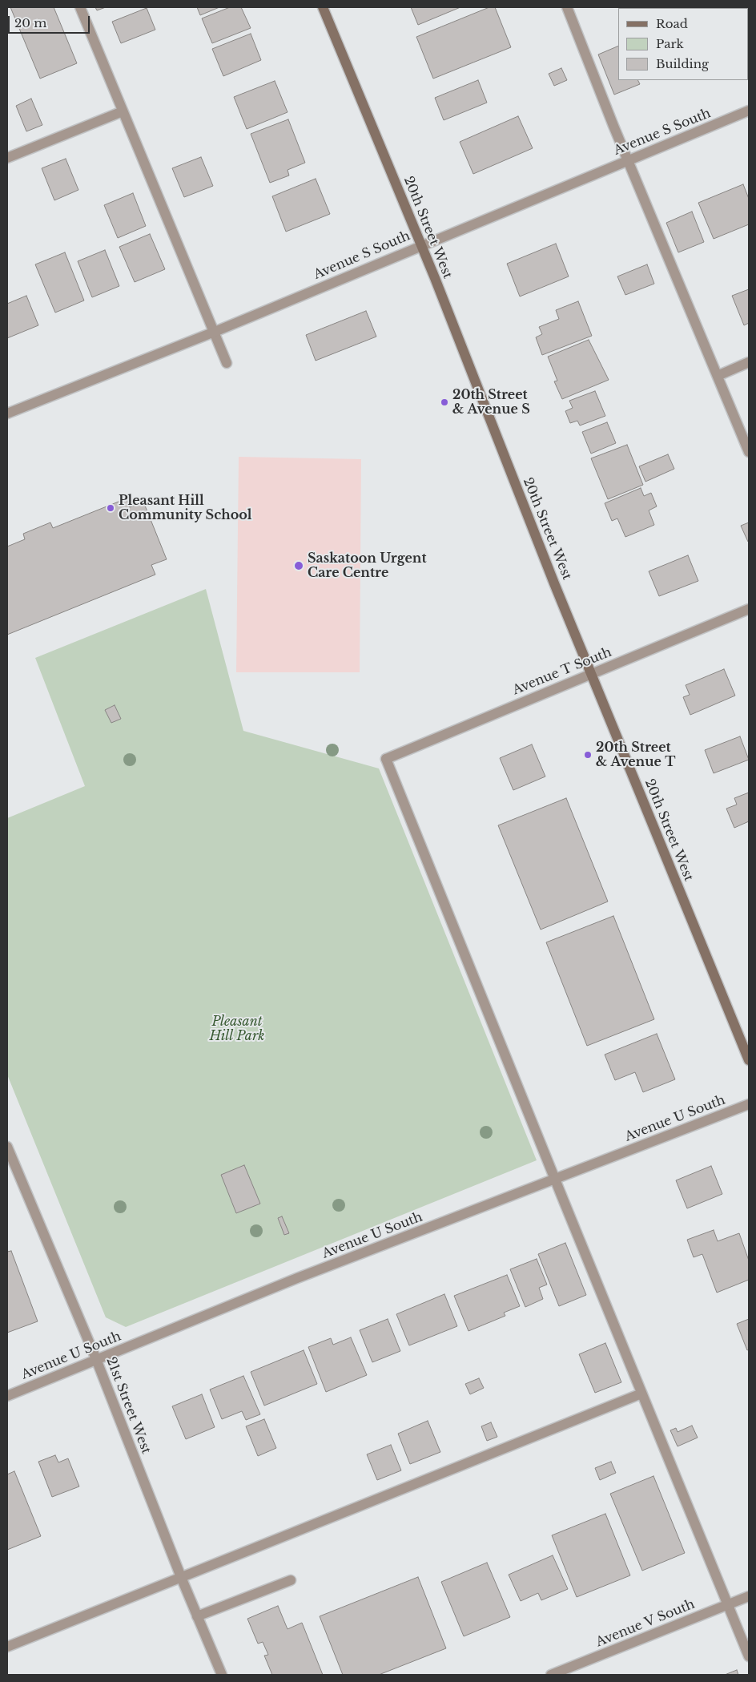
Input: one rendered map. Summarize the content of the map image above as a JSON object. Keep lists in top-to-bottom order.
{
  "streets": {
    "main road": ["20th Street West"],
    "street": [
      "Avenue S South",
      "Avenue T South",
      "Avenue U South",
      "21st Street West",
      "Avenue V South"
    ]
  },
  "crossings": [
    ["Avenue S South", "20th Street West"],
    ["20th Street West", "Avenue T South"],
    ["Avenue T South", "Avenue U South"],
    ["Avenue U South", "21st Street West"]
  ],
  "parks": ["Pleasant Hill Park"],
  "places": [
    "20th Street & Avenue S",
    "Pleasant Hill Community School",
    "Saskatoon Urgent Care Centre",
    "20th Street & Avenue T"
  ],
  "legend": ["Road", "Park", "Building"],
  "scale_bar": "20 m"
}
